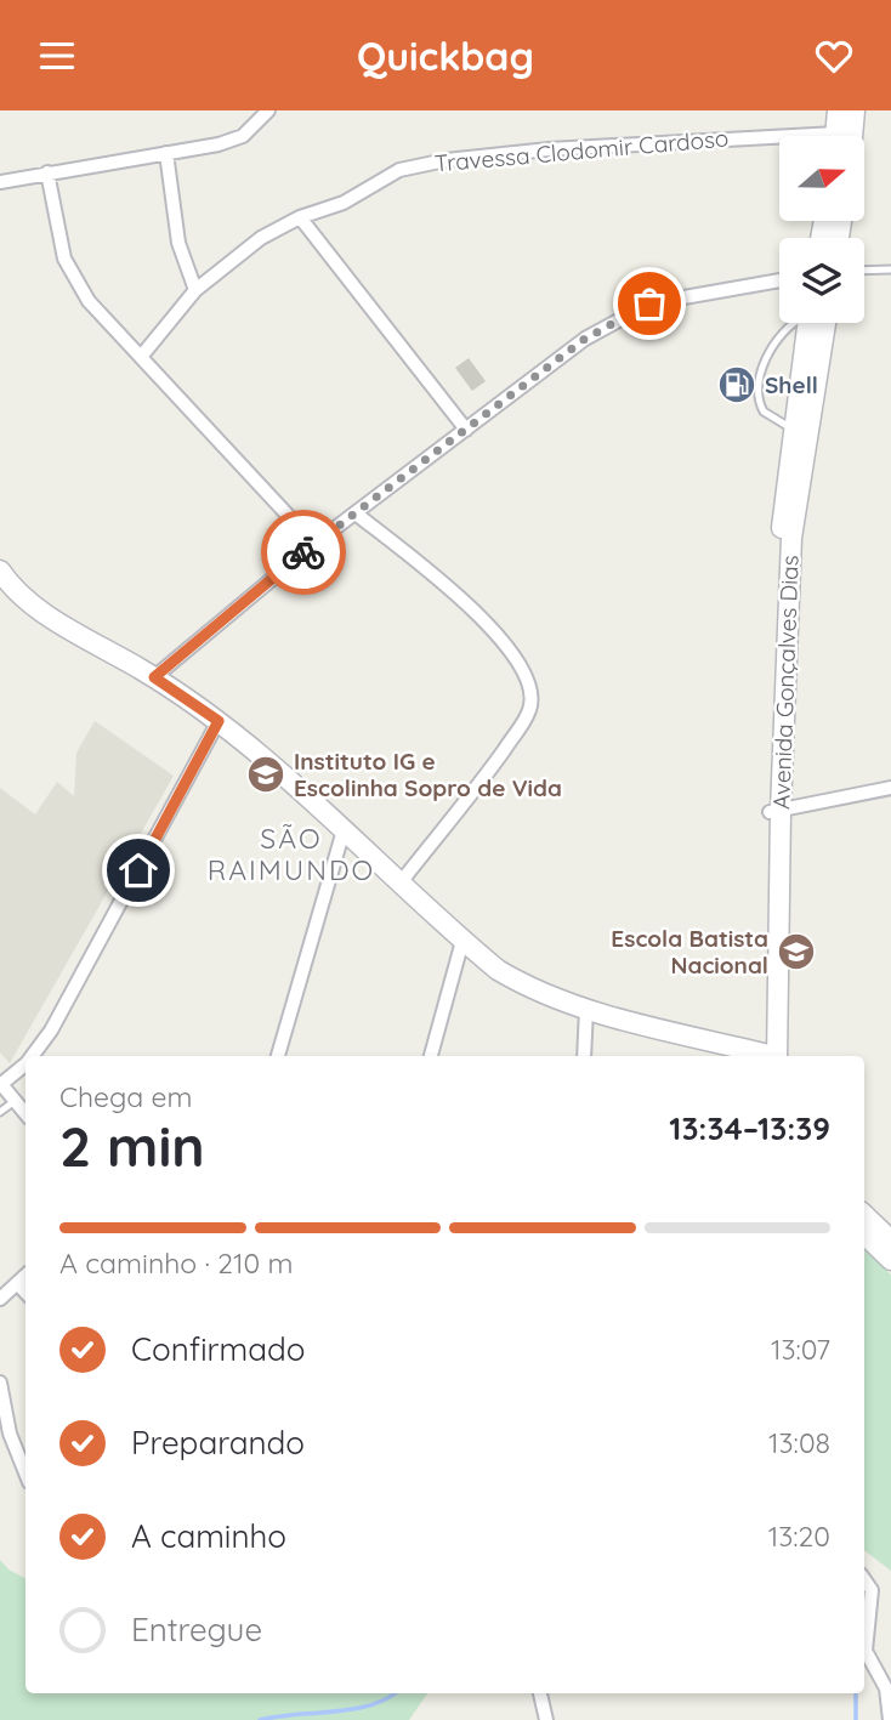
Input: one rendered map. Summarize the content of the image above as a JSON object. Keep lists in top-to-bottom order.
{
  "streets": {
    "main road": ["Avenida Gonçalves Dias"],
    "street": ["Travessa Clodomir Cardoso"]
  },
  "districts": ["SÃO RAIMUNDO"],
  "places": {
    "fuel station": ["Shell"],
    "school or university": ["Instituto IG e Escolinha Sopro de Vida", "Escola Batista Nacional"]
  },
  "north": "right",
  "page": {
    "header": "Quickbag",
    "heading": ["2 min", "Chega em", "13:34–13:39"],
    "bar": "A caminho · 210 m",
    "list": [
      ["Confirmado", "13:07"],
      ["Preparando", "13:08"],
      ["A caminho", "13:20"],
      "Entregue"
    ]
  }
}
